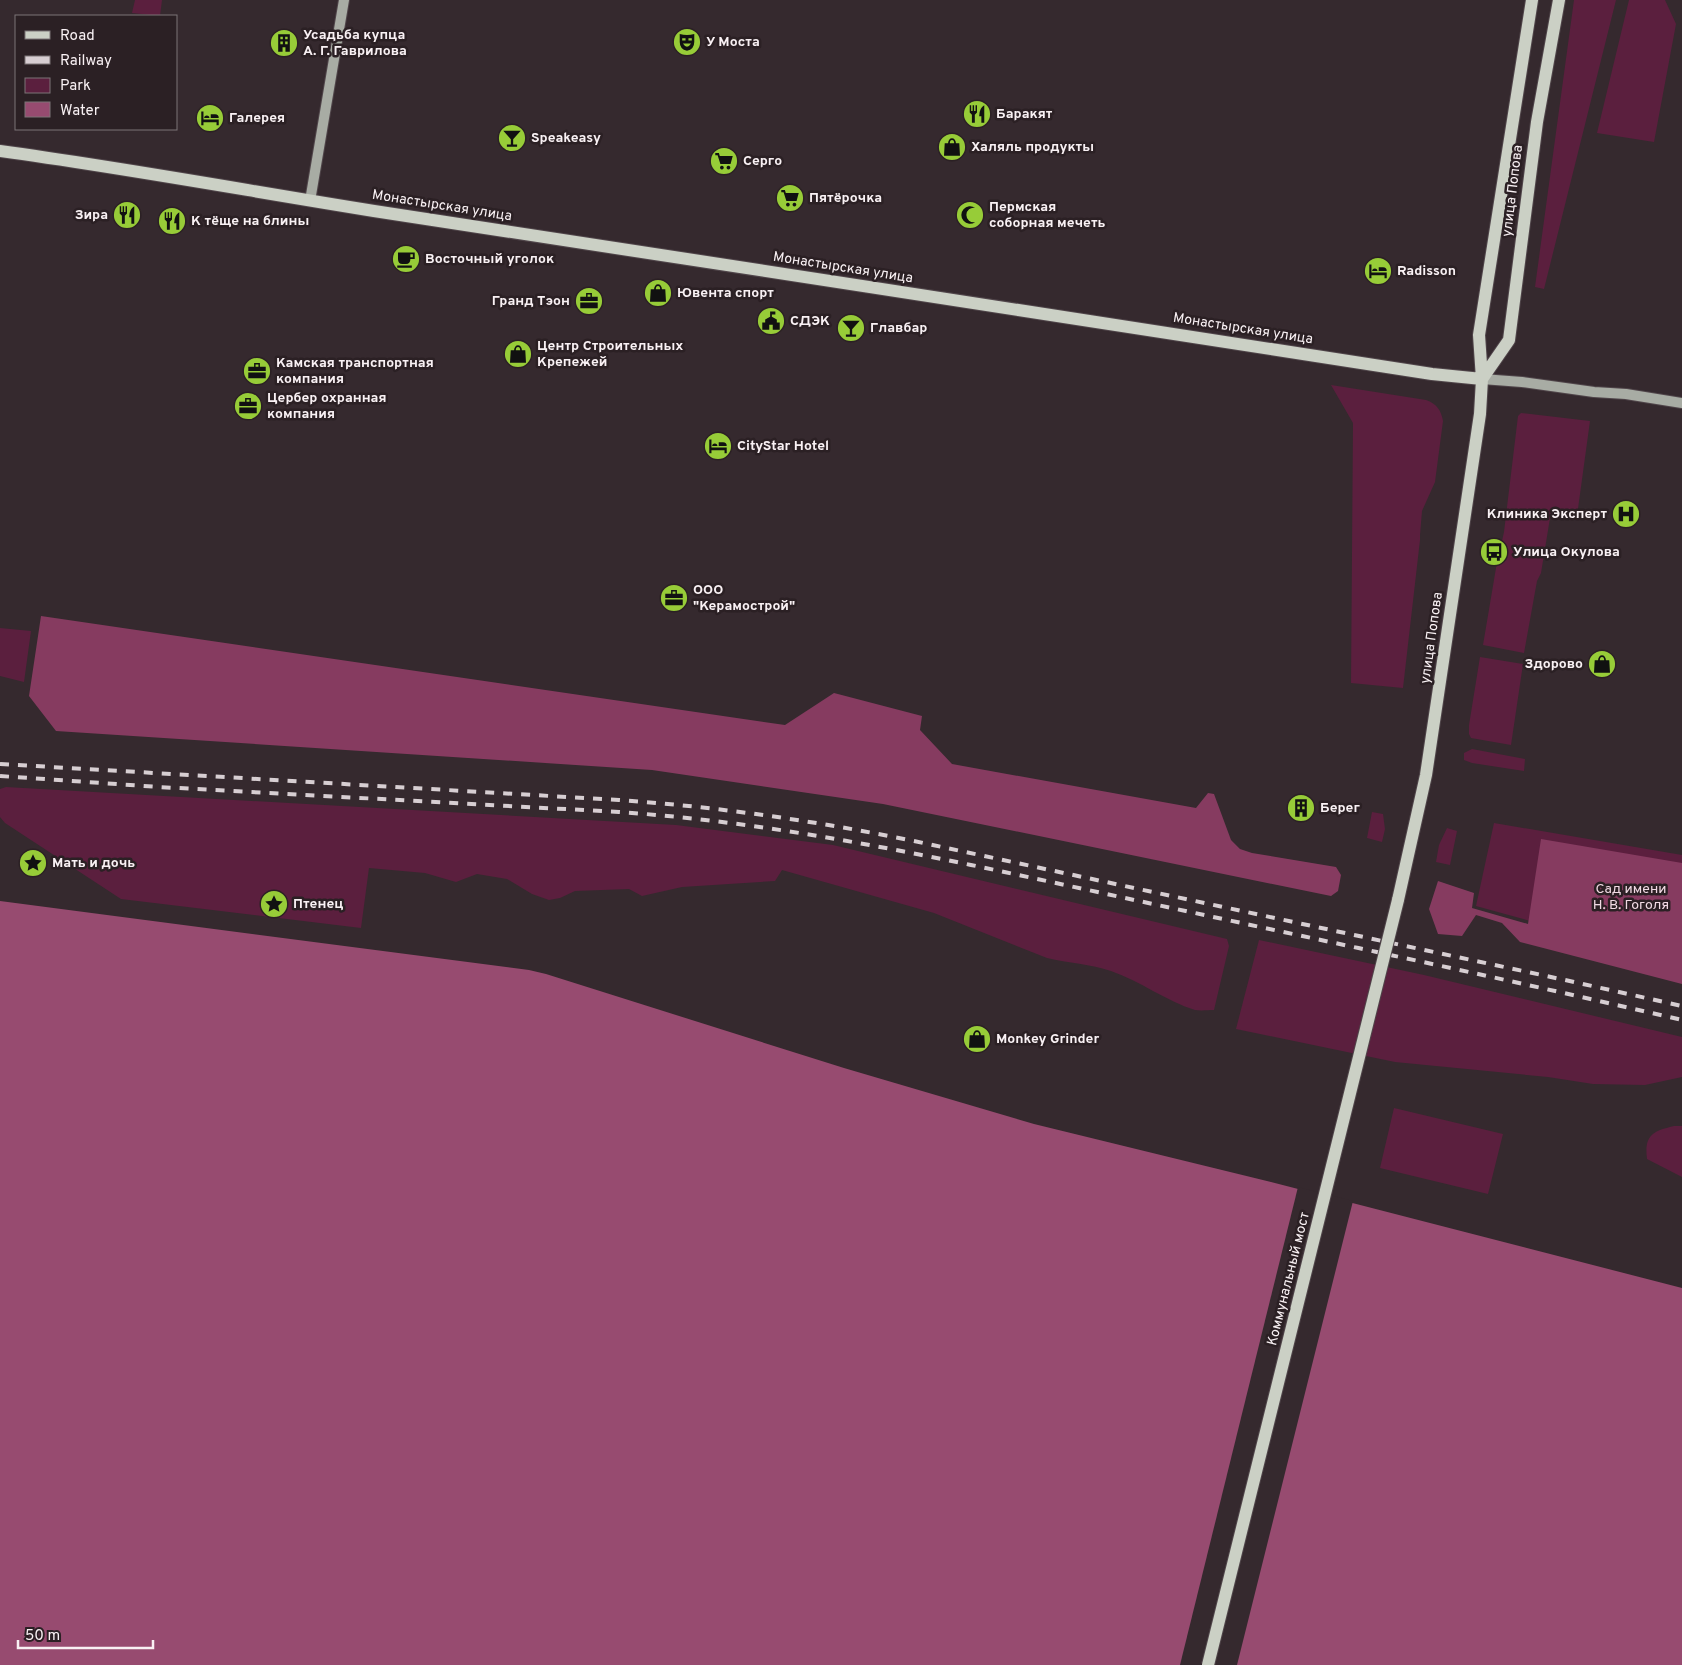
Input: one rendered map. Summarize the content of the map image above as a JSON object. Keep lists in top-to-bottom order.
{
  "streets": {
    "main road": ["улица Попова", "Монастырская улица", "Коммунальный мост"]
  },
  "crossings": [
    ["улица Попова", "Монастырская улица"],
    ["улица Попова", "Коммунальный мост"]
  ],
  "parks": ["Сад имени Н. В. Гоголя"],
  "places": {
    "theatre": ["У Моста"],
    "building": ["Усадьба купца А. Г. Гаврилова", "Берег"],
    "restaurant": ["Баракят", "Зира", "К тёще на блины"],
    "hotel": ["Галерея", "Radisson", "CityStar Hotel"],
    "bar": ["Speakeasy", "Главбар"],
    "shop": [
      "Халяль продукты",
      "Ювента спорт",
      "Центр Строительных Крепежей",
      "Здорово",
      "Monkey Grinder"
    ],
    "supermarket": ["Серго", "Пятёрочка"],
    "mosque": ["Пермская соборная мечеть"],
    "cafe": ["Восточный уголок"],
    "office": [
      "Гранд Тэон",
      "Камская транспортная компания",
      "Цербер охранная компания",
      "ООО \"Керамострой\""
    ],
    "public building": ["СДЭК"],
    "hospital": ["Клиника Эксперт"],
    "bus stop": ["Улица Окулова"],
    "place": ["Мать и дочь", "Птенец"]
  },
  "legend": [
    "Road",
    "Railway",
    "Park",
    "Water"
  ],
  "scale_bar": "50 m"
}
